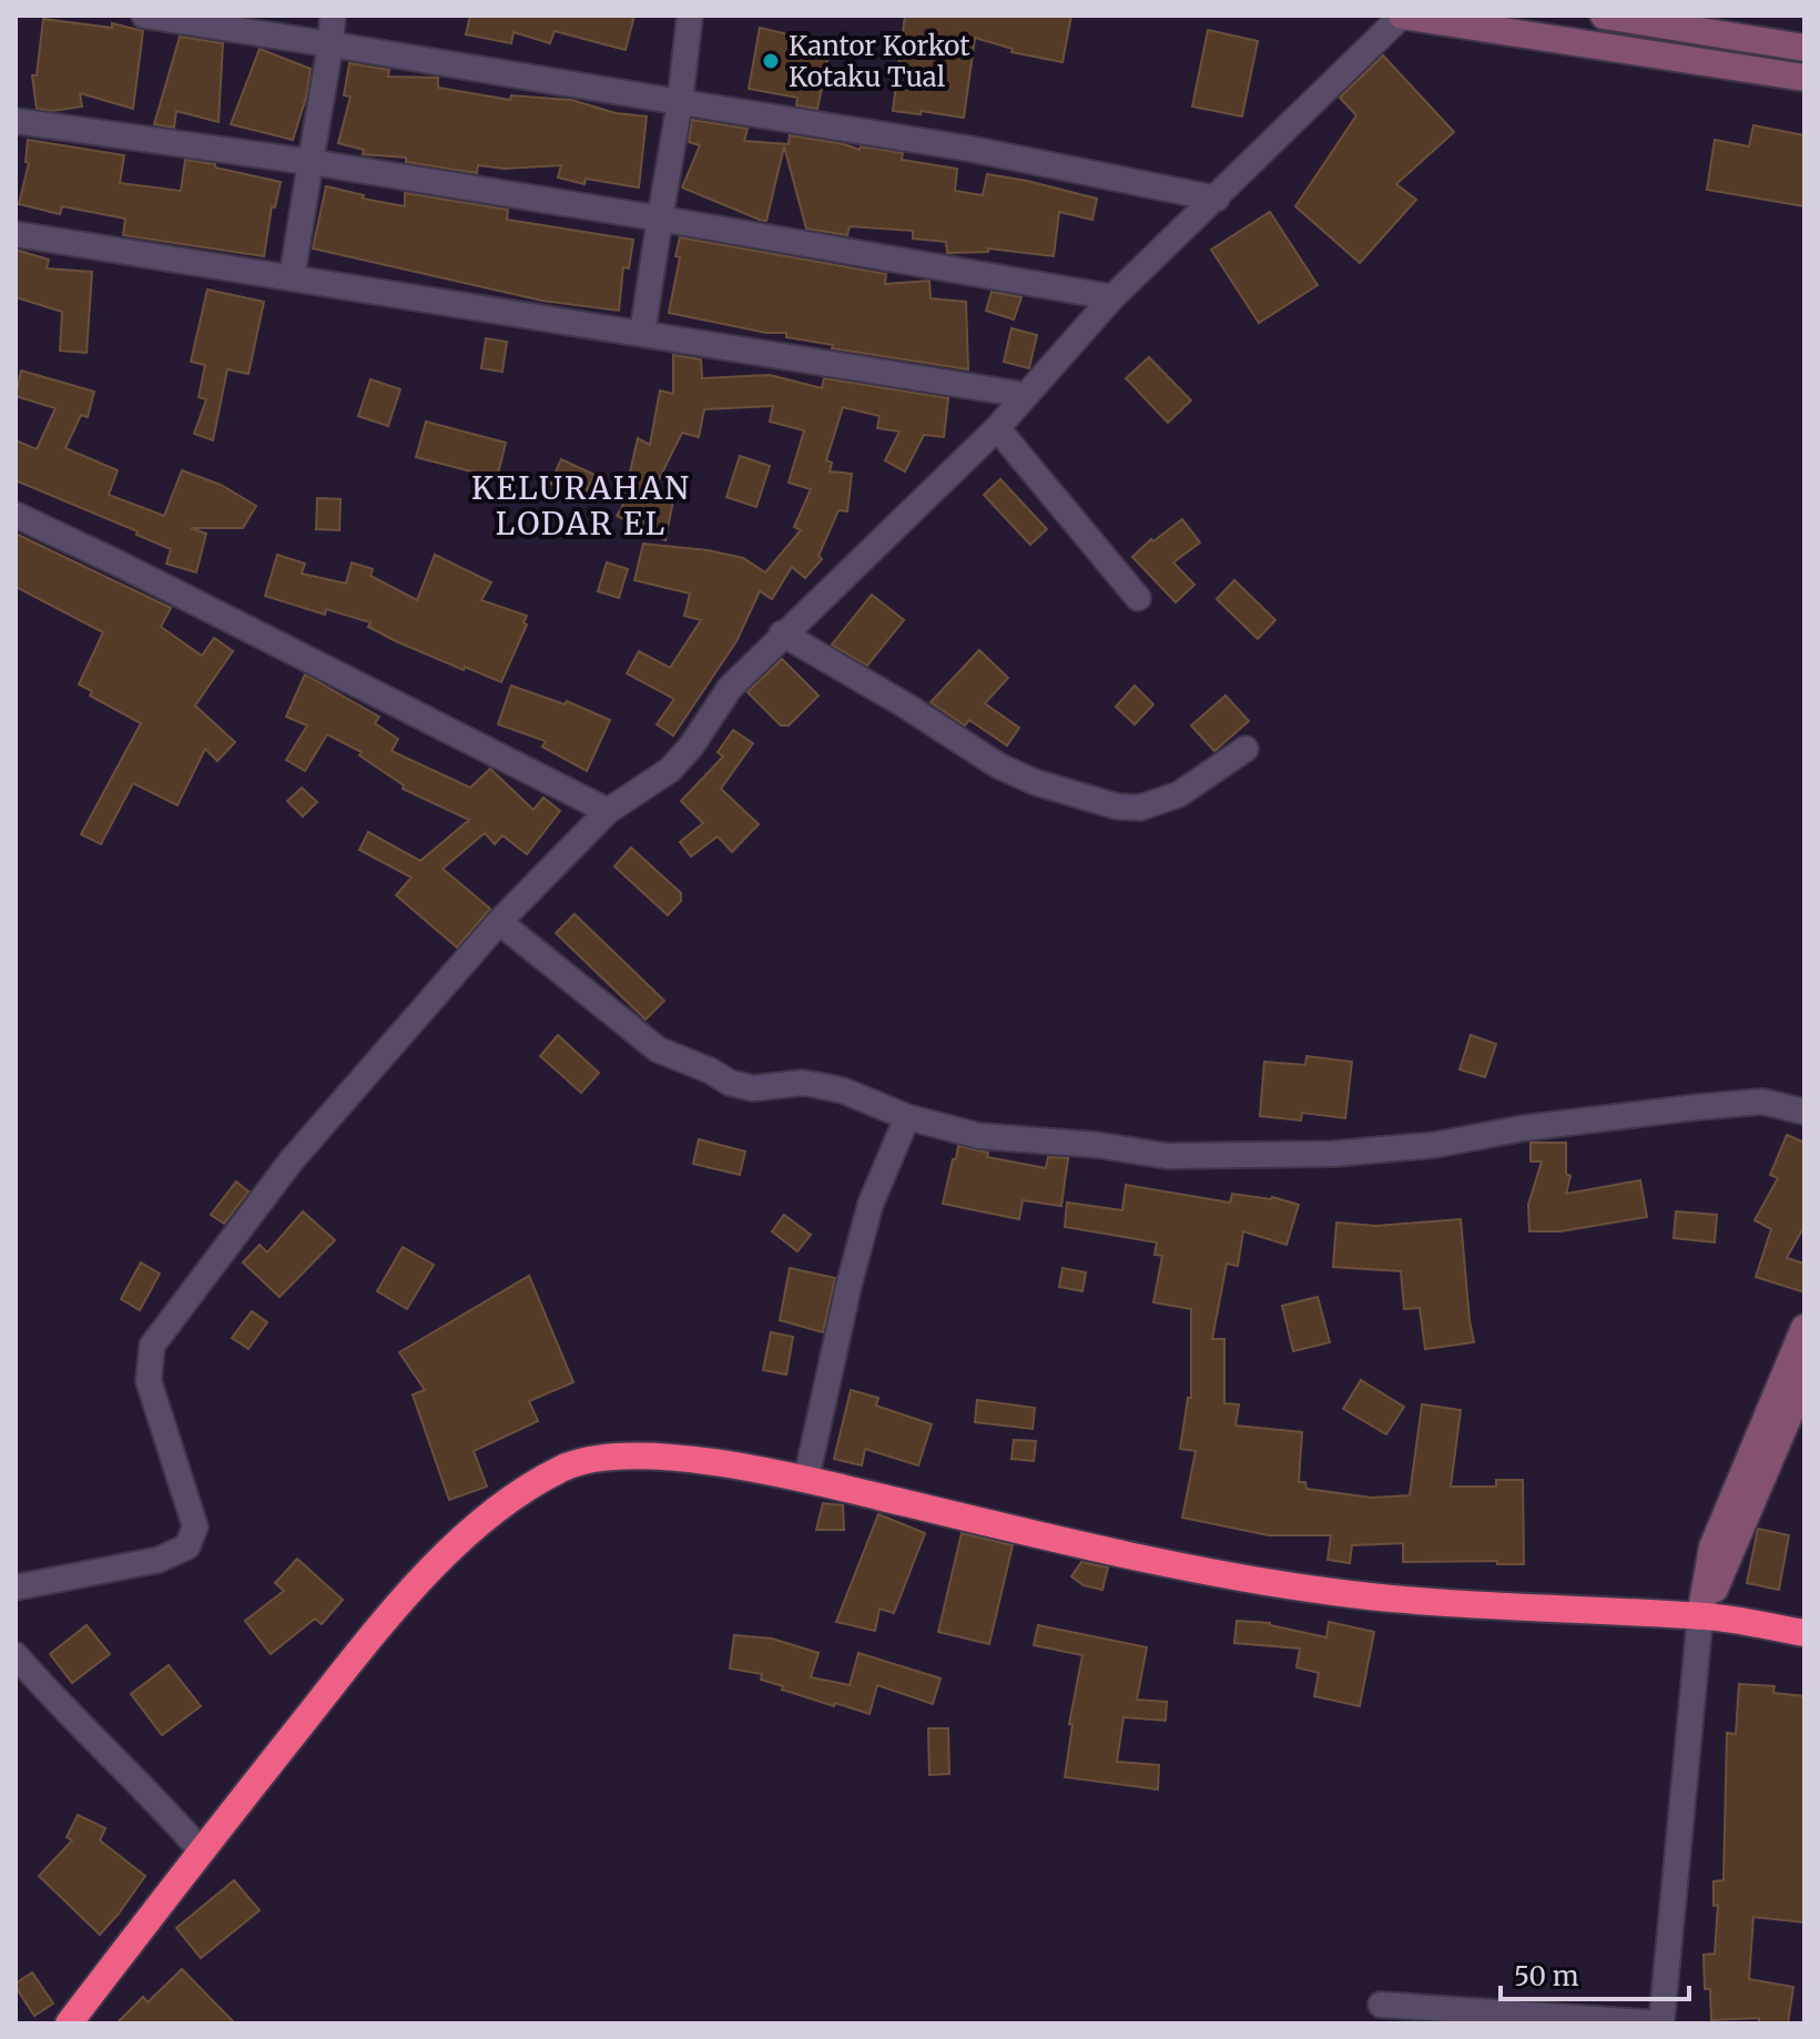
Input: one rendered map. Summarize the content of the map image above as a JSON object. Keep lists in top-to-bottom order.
{
  "districts": ["KELURAHAN LODAR EL"],
  "places": ["Kantor Korkot Kotaku Tual"],
  "scale_bar": "50 m"
}
